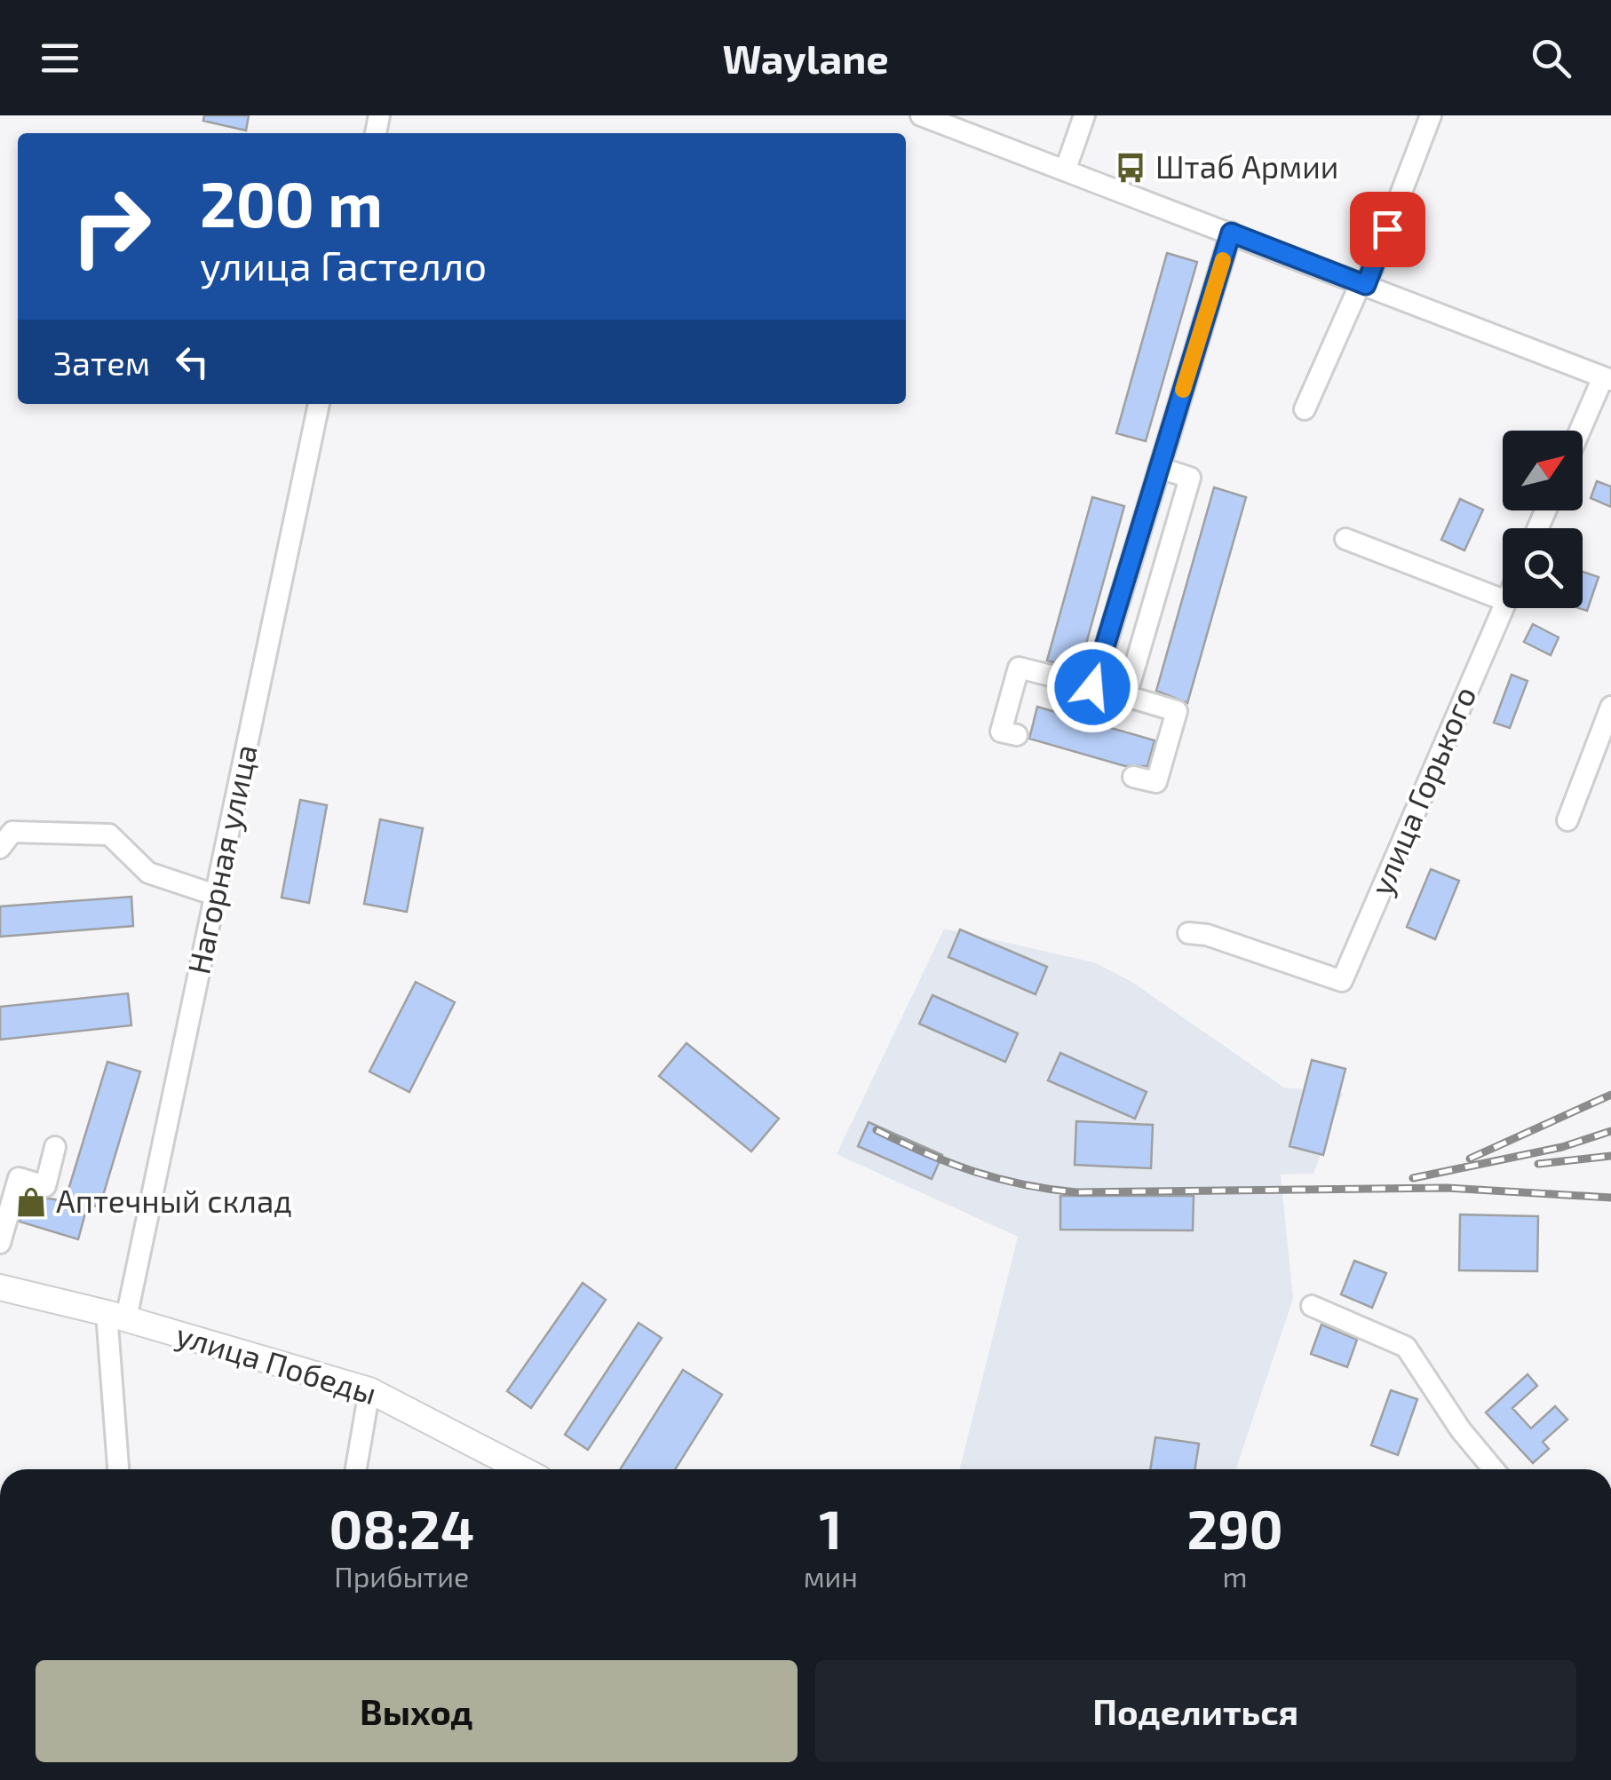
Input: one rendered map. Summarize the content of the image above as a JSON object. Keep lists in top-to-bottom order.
{
  "streets": {
    "main road": ["улица Победы"],
    "street": ["улица Горького", "Нагорная улица"]
  },
  "crossings": [
    ["Нагорная улица", "улица Победы"]
  ],
  "places": {
    "bus stop": ["Штаб Армии"],
    "shop": ["Аптечный склад"]
  },
  "north": "top right",
  "page": {
    "header": "Waylane",
    "turn": ["200 m", "улица Гастелло"],
    "then": "Затем",
    "eta": [
      "08:24",
      "Прибытие",
      "1",
      "мин",
      "290",
      "m"
    ],
    "buttons": ["Выход", "Поделиться"]
  }
}
